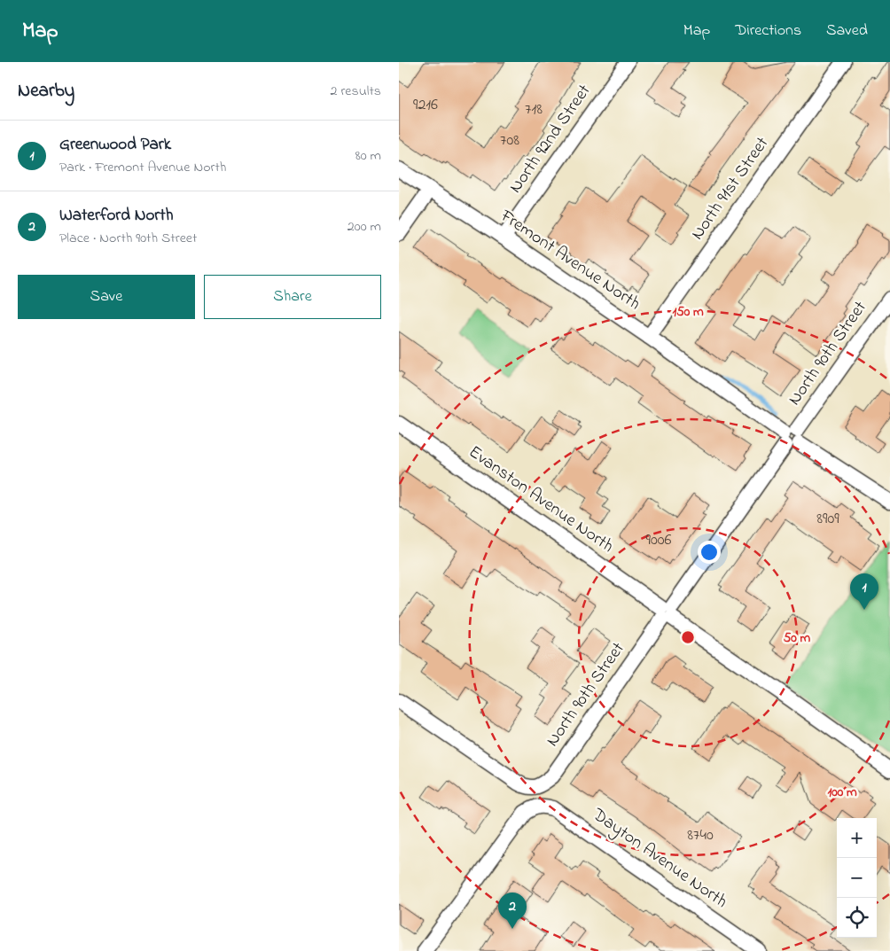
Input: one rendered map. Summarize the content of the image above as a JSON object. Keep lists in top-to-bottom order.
{
  "streets": {
    "street": [
      "North 92nd Street",
      "North 91st Street",
      "Fremont Avenue North",
      "North 90th Street",
      "Evanston Avenue North",
      "Dayton Avenue North"
    ]
  },
  "crossings": [
    ["North 92nd Street", "Fremont Avenue North"],
    ["North 91st Street", "Fremont Avenue North"],
    ["Fremont Avenue North", "North 90th Street"],
    ["North 90th Street", "Evanston Avenue North"]
  ],
  "house_numbers": [
    "9216",
    "718",
    "708",
    "8909",
    "9006",
    "8740"
  ],
  "page": {
    "header": "Map",
    "nav": ["Map", "Directions", "Saved"],
    "heading": ["Nearby", "2 results"],
    "list": [
      {
        "mark": "1",
        "name": "Greenwood Park",
        "note": "Park · Fremont Avenue North",
        "value": "80 m"
      },
      {
        "mark": "2",
        "name": "Waterford North",
        "note": "Place · North 90th Street",
        "value": "200 m"
      }
    ],
    "buttons": ["Save", "Share"],
    "pins": ["1", "2"],
    "map_buttons": ["+", "−"]
  },
  "rings": ["150 m", "50 m", "100 m"]
}
